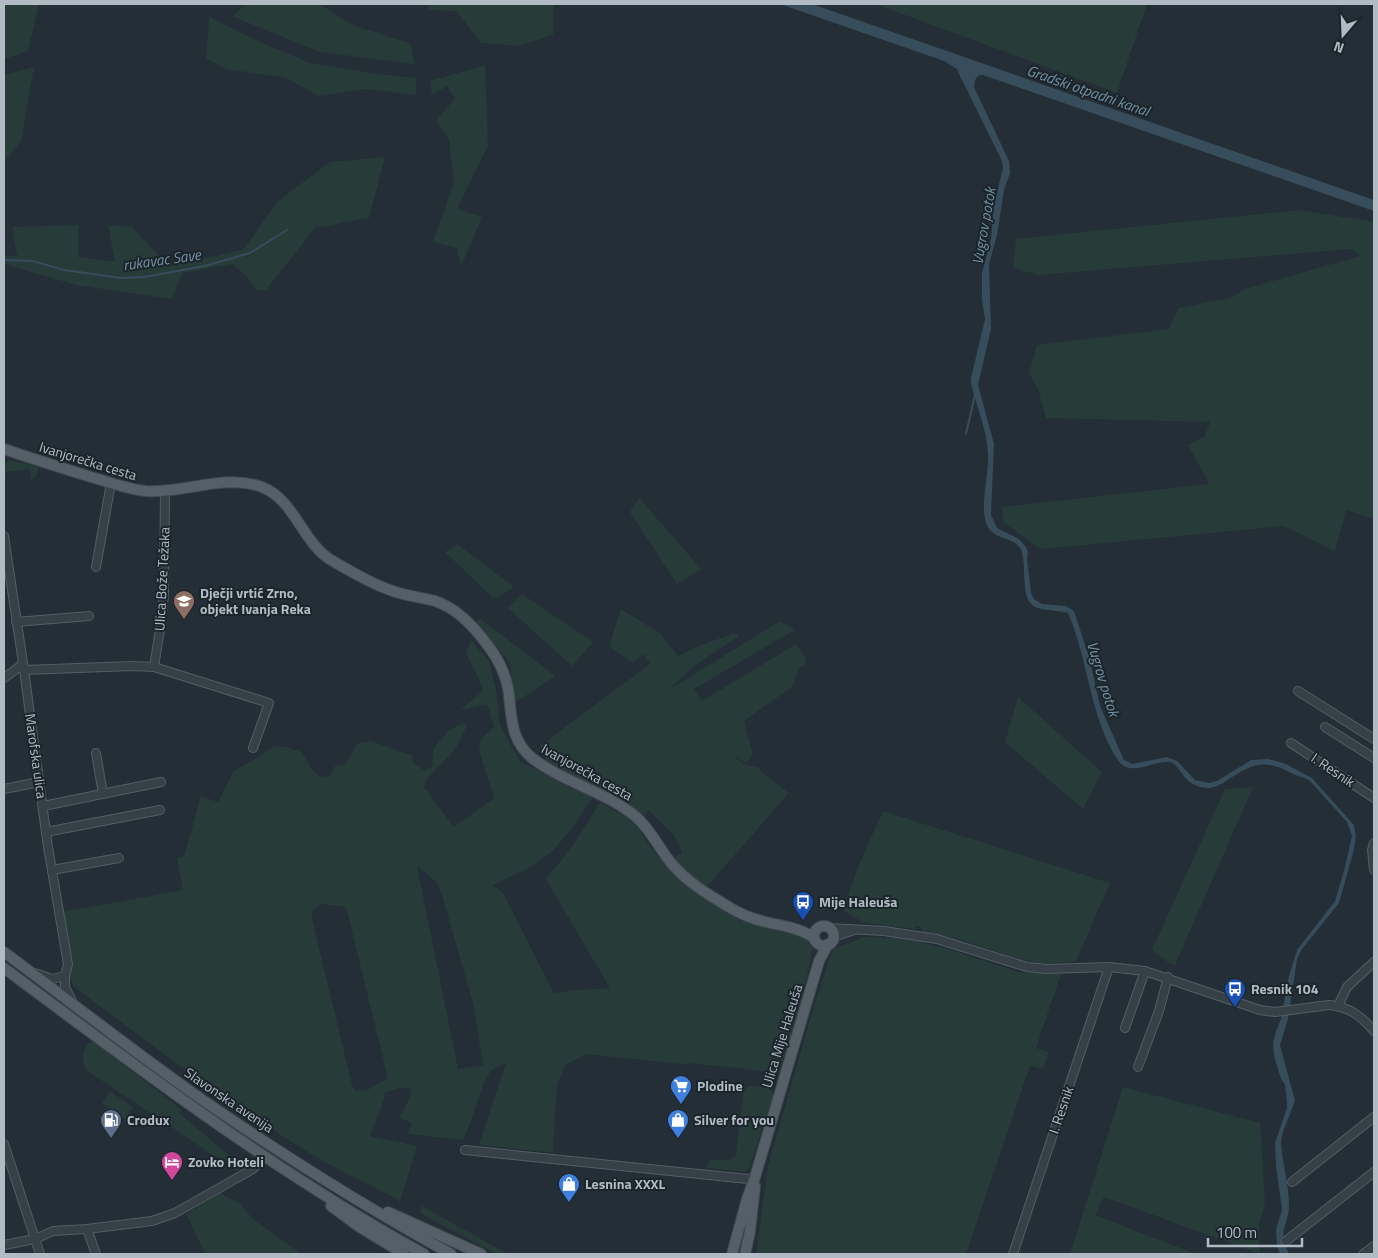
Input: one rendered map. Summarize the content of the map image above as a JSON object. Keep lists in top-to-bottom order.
{
  "streets": {
    "main road": ["Ivanjorečka cesta", "Ulica Mije Haleuša", "Slavonska avenija"],
    "street": ["Ulica Bože Težaka", "Marofska ulica", "I. Resnik"]
  },
  "crossings": [
    ["Ivanjorečka cesta", "Ulica Bože Težaka"],
    ["Ivanjorečka cesta", "Ulica Mije Haleuša"],
    ["Marofska ulica", "Slavonska avenija"]
  ],
  "water": ["Gradski otpadni kanal", "Vugrov potok", "rukavac Save"],
  "places": {
    "school or university": ["Dječji vrtić Zrno, objekt Ivanja Reka"],
    "bus stop": ["Mije Haleuša", "Resnik 104"],
    "supermarket": ["Plodine"],
    "fuel station": ["Crodux"],
    "shop": ["Silver for you", "Lesnina XXXL"],
    "hotel": ["Zovko Hoteli"]
  },
  "scale_bar": "100 m",
  "north": "bottom"
}
